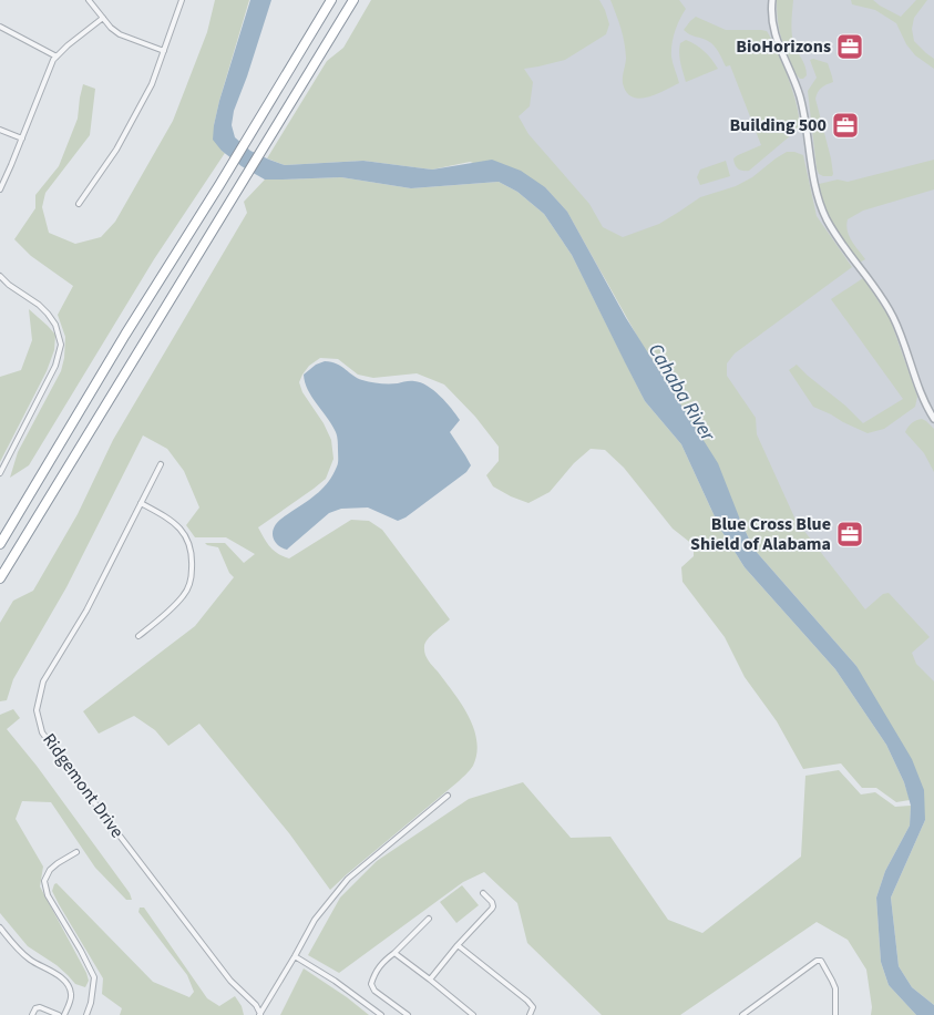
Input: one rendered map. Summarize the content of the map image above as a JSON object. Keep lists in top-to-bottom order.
{
  "streets": {
    "street": ["Ridgemont Drive"]
  },
  "water": ["Cahaba River"],
  "places": {
    "office": ["BioHorizons", "Building 500", "Blue Cross Blue Shield of Alabama"]
  }
}
